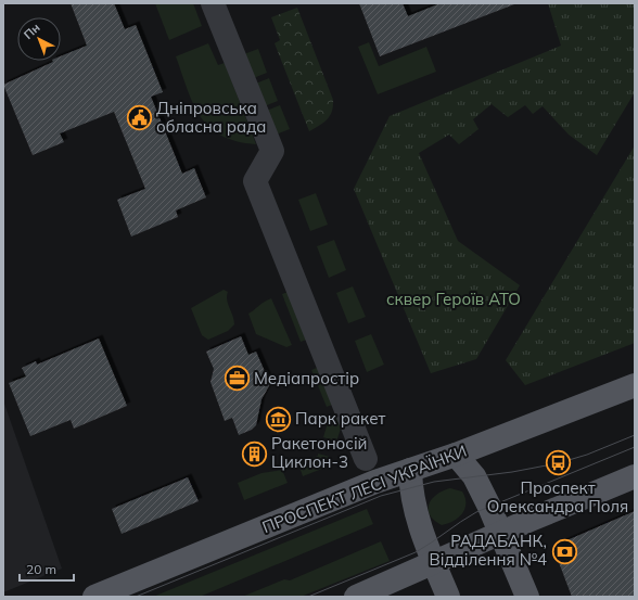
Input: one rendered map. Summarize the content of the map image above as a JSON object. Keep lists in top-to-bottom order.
{
  "streets": {
    "main road": ["ПРОСПЕКТ ЛЕСІ УКРАЇНКИ"]
  },
  "parks": ["сквер Героїв АТО"],
  "places": {
    "public building": ["Дніпровська обласна рада"],
    "office": ["Медіапростір"],
    "museum": ["Парк ракет"],
    "building": ["Ракетоносій Циклон-3"],
    "bus stop": ["Проспект Олександра Поля"],
    "bank": ["РАДАБАНК, Відділення №4"]
  },
  "scale_bar": "20 m",
  "north": "top left"
}
